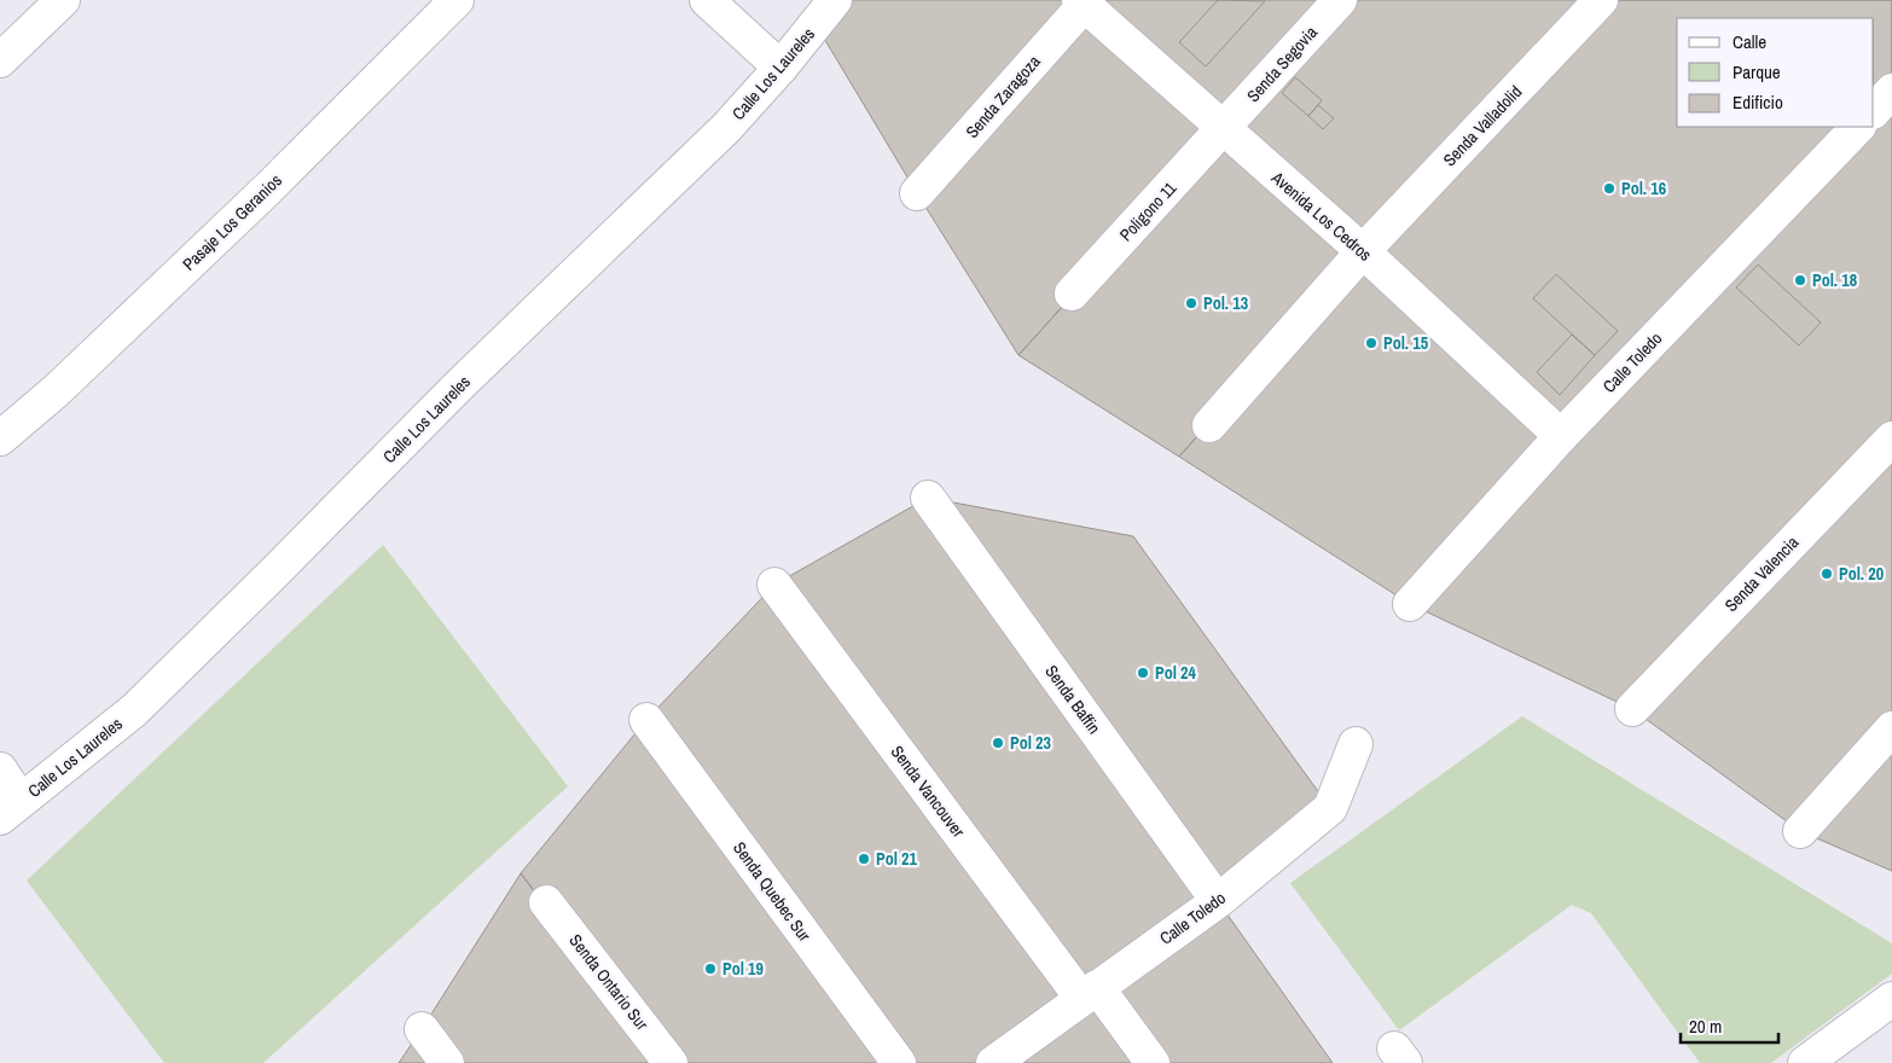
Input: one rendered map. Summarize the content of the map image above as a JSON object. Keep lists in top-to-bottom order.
{
  "streets": {
    "street": [
      "Senda Segovia",
      "Calle Los Laureles",
      "Senda Zaragoza",
      "Senda Valladolid",
      "Poligono 11",
      "Avenida Los Cedros",
      "Pasaje Los Geranios",
      "Calle Toledo",
      "Senda Valencia",
      "Senda Baffin",
      "Senda Vancouver",
      "Senda Quebec Sur",
      "Senda Ontario Sur"
    ]
  },
  "crossings": [
    ["Senda Segovia", "Poligono 11"],
    ["Senda Segovia", "Avenida Los Cedros"],
    ["Senda Zaragoza", "Avenida Los Cedros"],
    ["Senda Valladolid", "Avenida Los Cedros"],
    ["Poligono 11", "Avenida Los Cedros"],
    ["Avenida Los Cedros", "Calle Toledo"],
    ["Calle Toledo", "Senda Baffin"],
    ["Calle Toledo", "Senda Vancouver"]
  ],
  "places": [
    "Pol. 16",
    "Pol. 18",
    "Pol. 13",
    "Pol. 15",
    "Pol. 20",
    "Pol 24",
    "Pol 23",
    "Pol 21",
    "Pol 19"
  ],
  "legend": ["Calle", "Parque", "Edificio"],
  "scale_bar": "20 m"
}
